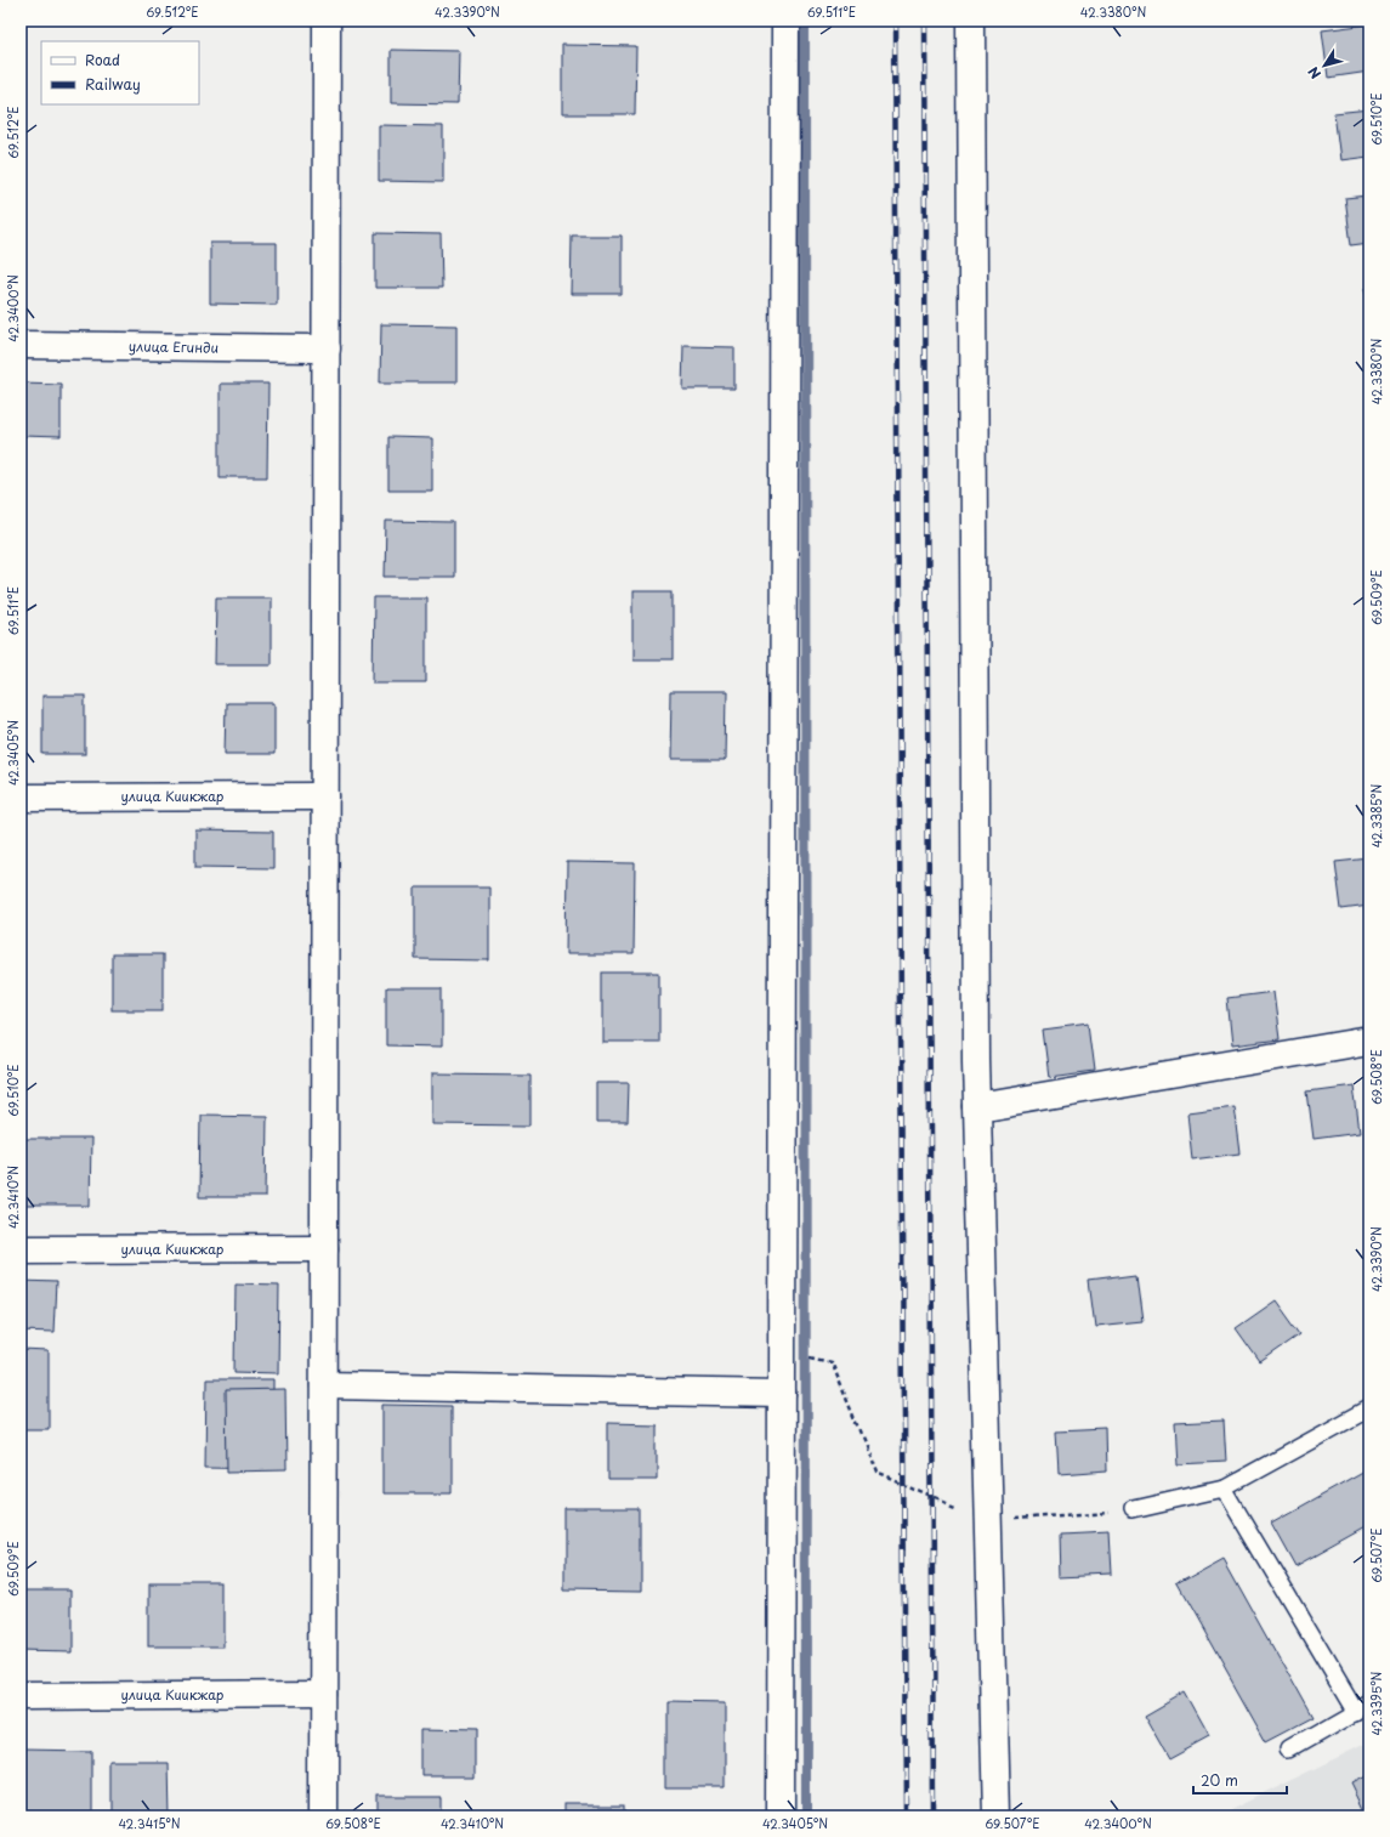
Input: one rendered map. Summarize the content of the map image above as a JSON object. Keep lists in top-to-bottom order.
{
  "streets": {
    "street": ["улица Егинди", "улица Киикжар"]
  },
  "legend": ["Road", "Railway"],
  "scale_bar": "20 m",
  "north": "bottom left",
  "coordinates": [
    "69.512°E",
    "42.3390°N",
    "69.511°E",
    "42.3380°N",
    "69.510°E",
    "42.3400°N",
    "69.509°E",
    "42.3405°N",
    "42.3385°N",
    "69.508°E",
    "42.3410°N",
    "69.507°E",
    "42.3395°N",
    "42.3415°N"
  ]
}
